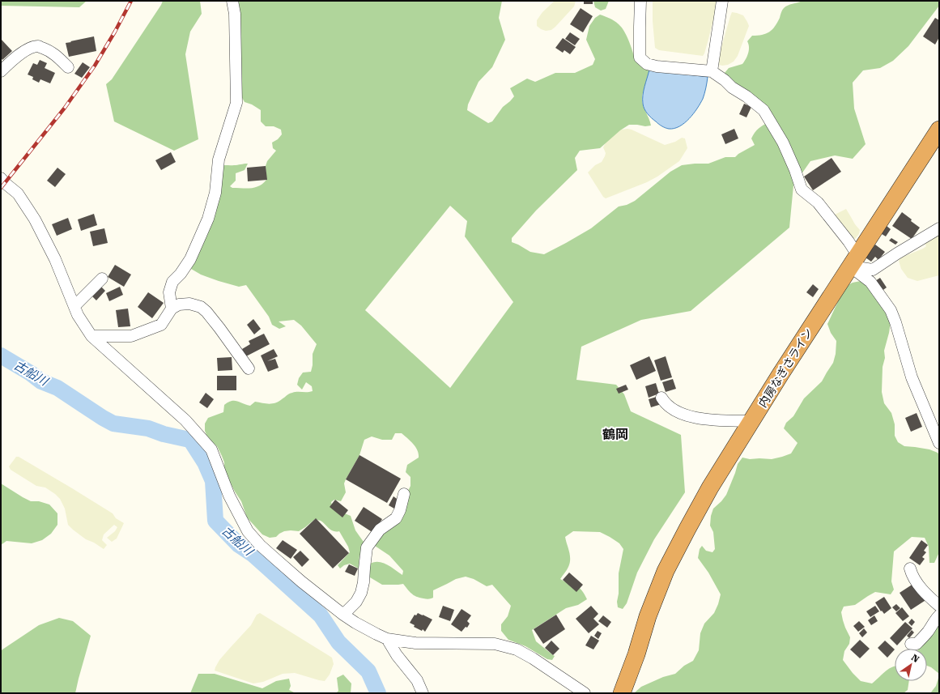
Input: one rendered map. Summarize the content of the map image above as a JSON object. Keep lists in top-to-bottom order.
{
  "streets": {
    "highway": ["内房なぎさライン"]
  },
  "districts": ["鶴岡"],
  "water": ["古船川"],
  "north": "top right"
}
